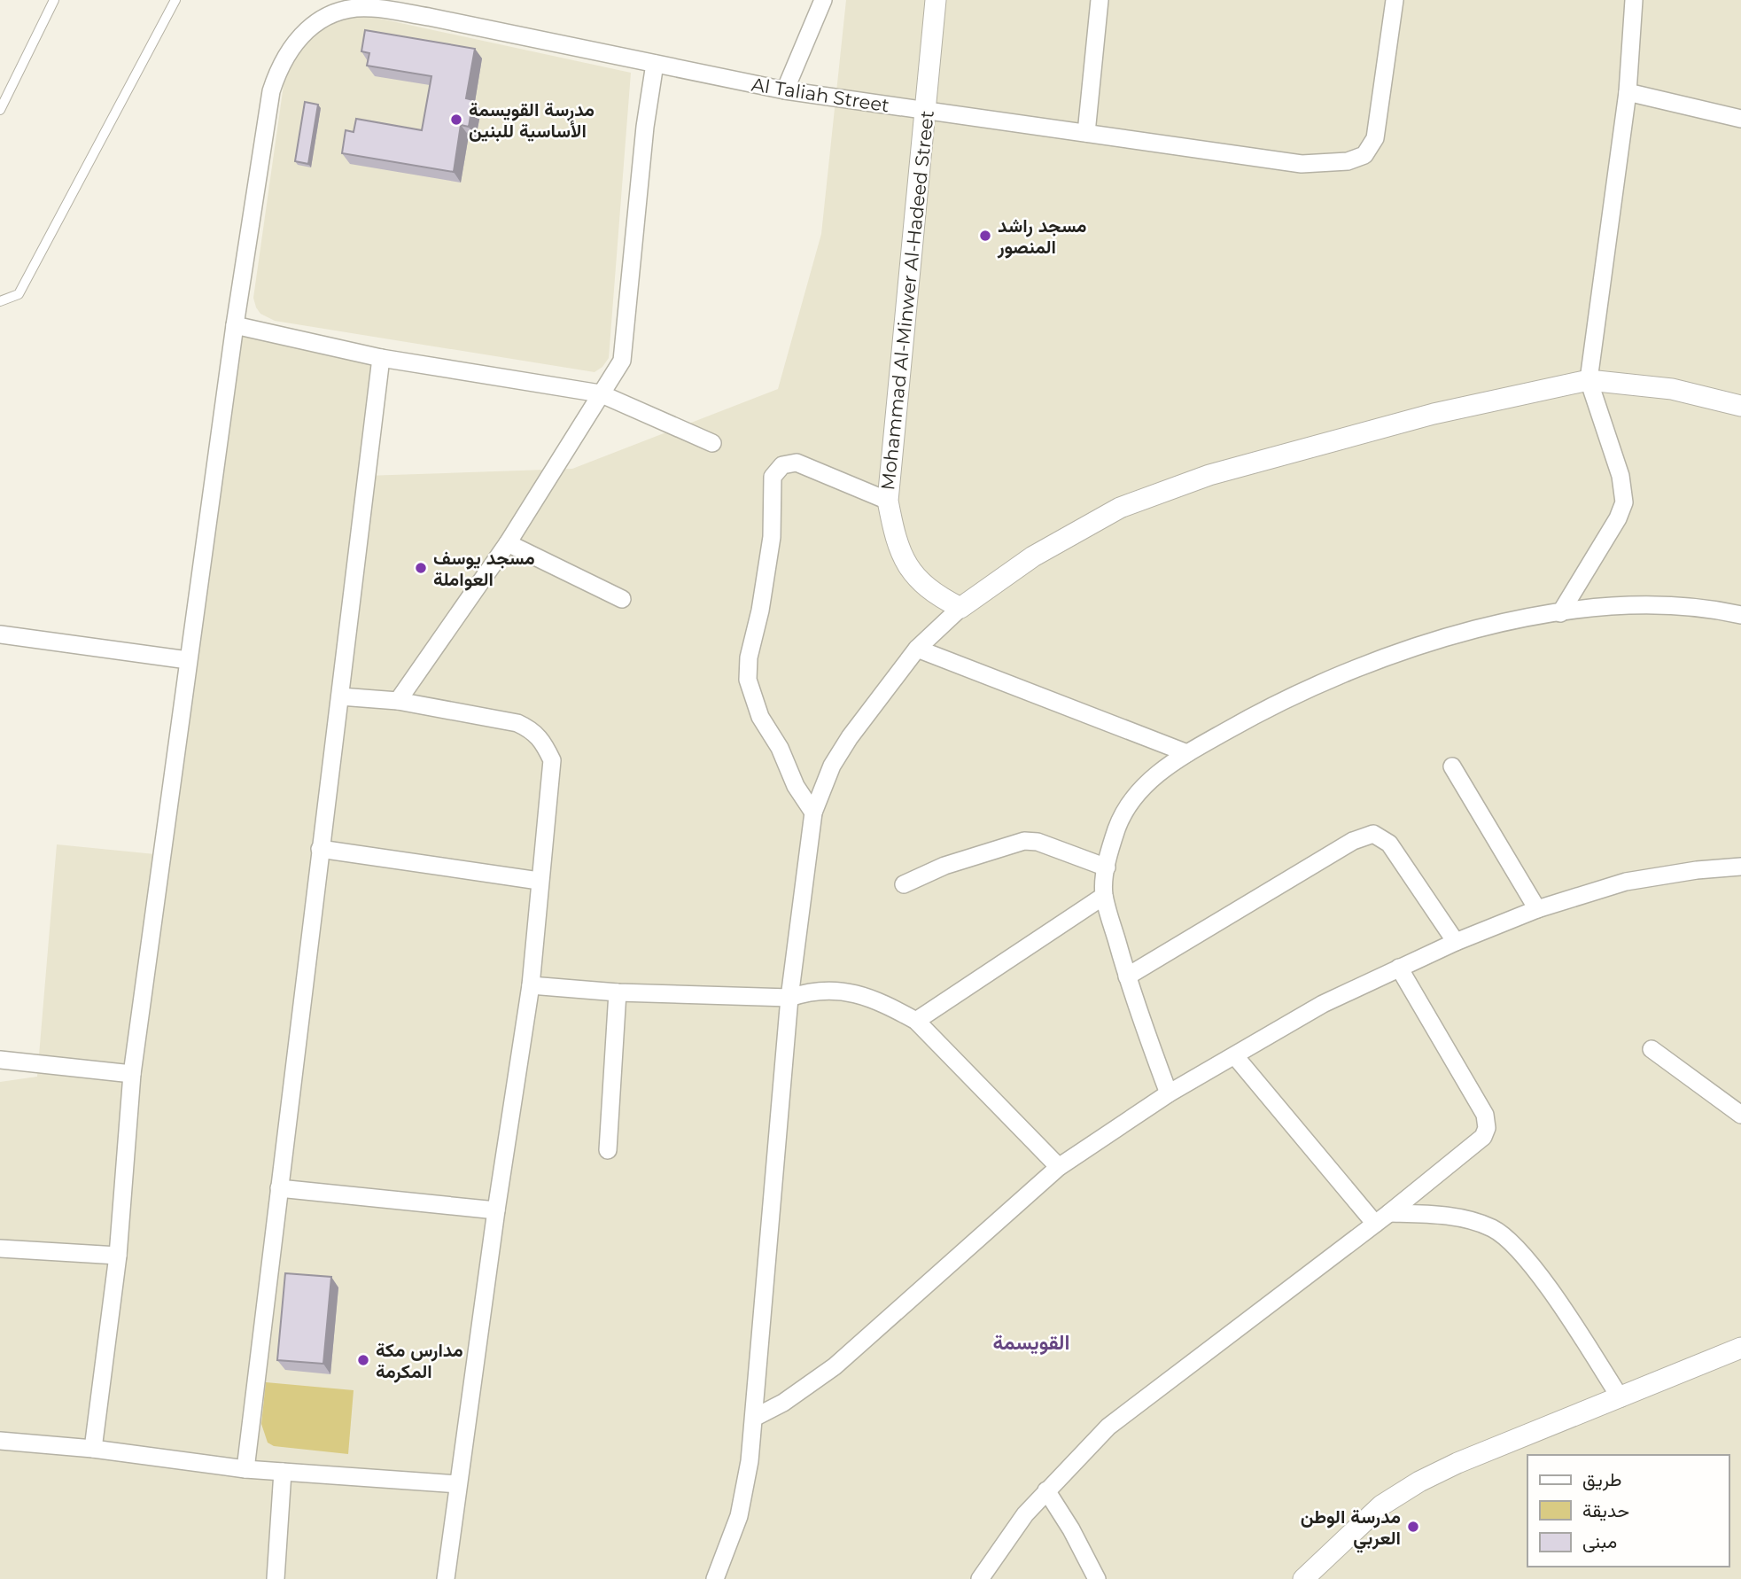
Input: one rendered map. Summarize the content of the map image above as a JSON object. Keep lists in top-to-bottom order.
{
  "streets": {
    "street": ["Al Taliah Street", "Mohammad Al-Minwer Al-Hadeed Street"]
  },
  "crossings": [
    ["Al Taliah Street", "Mohammad Al-Minwer Al-Hadeed Street"]
  ],
  "districts": ["القويسمة"],
  "places": [
    "مدرسة القويسمة الأساسية للبنين",
    "مسجد راشد المنصور",
    "مسجد يوسف العواملة",
    "مدارس مكة المكرمة",
    "مدرسة الوطن العربي"
  ],
  "legend": ["طريق", "حديقة", "مبنى"]
}
